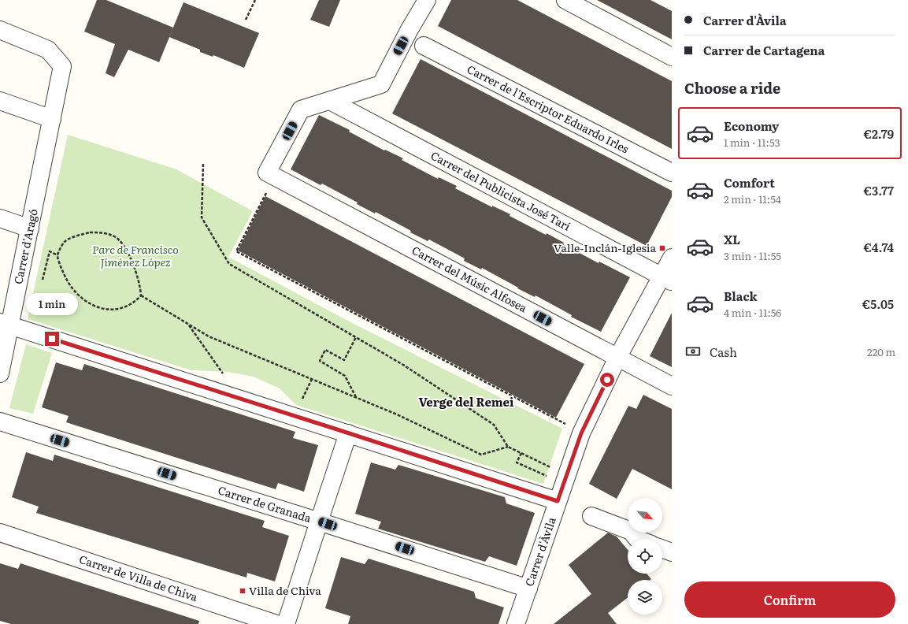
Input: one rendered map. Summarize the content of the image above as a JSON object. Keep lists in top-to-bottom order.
{
  "streets": {
    "street": [
      "Carrer de l'Escriptor Eduardo Irles",
      "Carrer del Publicista José Tarí",
      "Carrer d'Aragó",
      "Carrer del Músic Alfosea",
      "Carrer de Granada",
      "Carrer d'Àvila",
      "Carrer de Villa de Chiva"
    ]
  },
  "crossings": [
    ["Carrer del Publicista José Tarí", "Carrer del Músic Alfosea"],
    ["Carrer del Publicista José Tarí", "Carrer d'Àvila"],
    ["Carrer del Músic Alfosea", "Carrer d'Àvila"],
    ["Carrer de Granada", "Carrer d'Àvila"]
  ],
  "districts": ["Verge del Remei"],
  "parks": ["Parc de Francisco Jiménez López"],
  "places": {
    "transit": ["Valle-Inclán-Iglesia", "Villa de Chiva"]
  },
  "north": "bottom right",
  "page": {
    "banner": ["Carrer d'Àvila", "Carrer de Cartagena"],
    "heading": "Choose a ride",
    "list": [
      {
        "name": "Economy",
        "note": "1 min · 11:53",
        "value": "€2.79"
      },
      {
        "name": "Comfort",
        "note": "2 min · 11:54",
        "value": "€3.77"
      },
      {
        "name": "XL",
        "note": "3 min · 11:55",
        "value": "€4.74"
      },
      {
        "name": "Black",
        "note": "4 min · 11:56",
        "value": "€5.05"
      }
    ],
    "bubble": "1 min",
    "pay": ["Cash", "220 m"],
    "buttons": "Confirm"
  }
}
